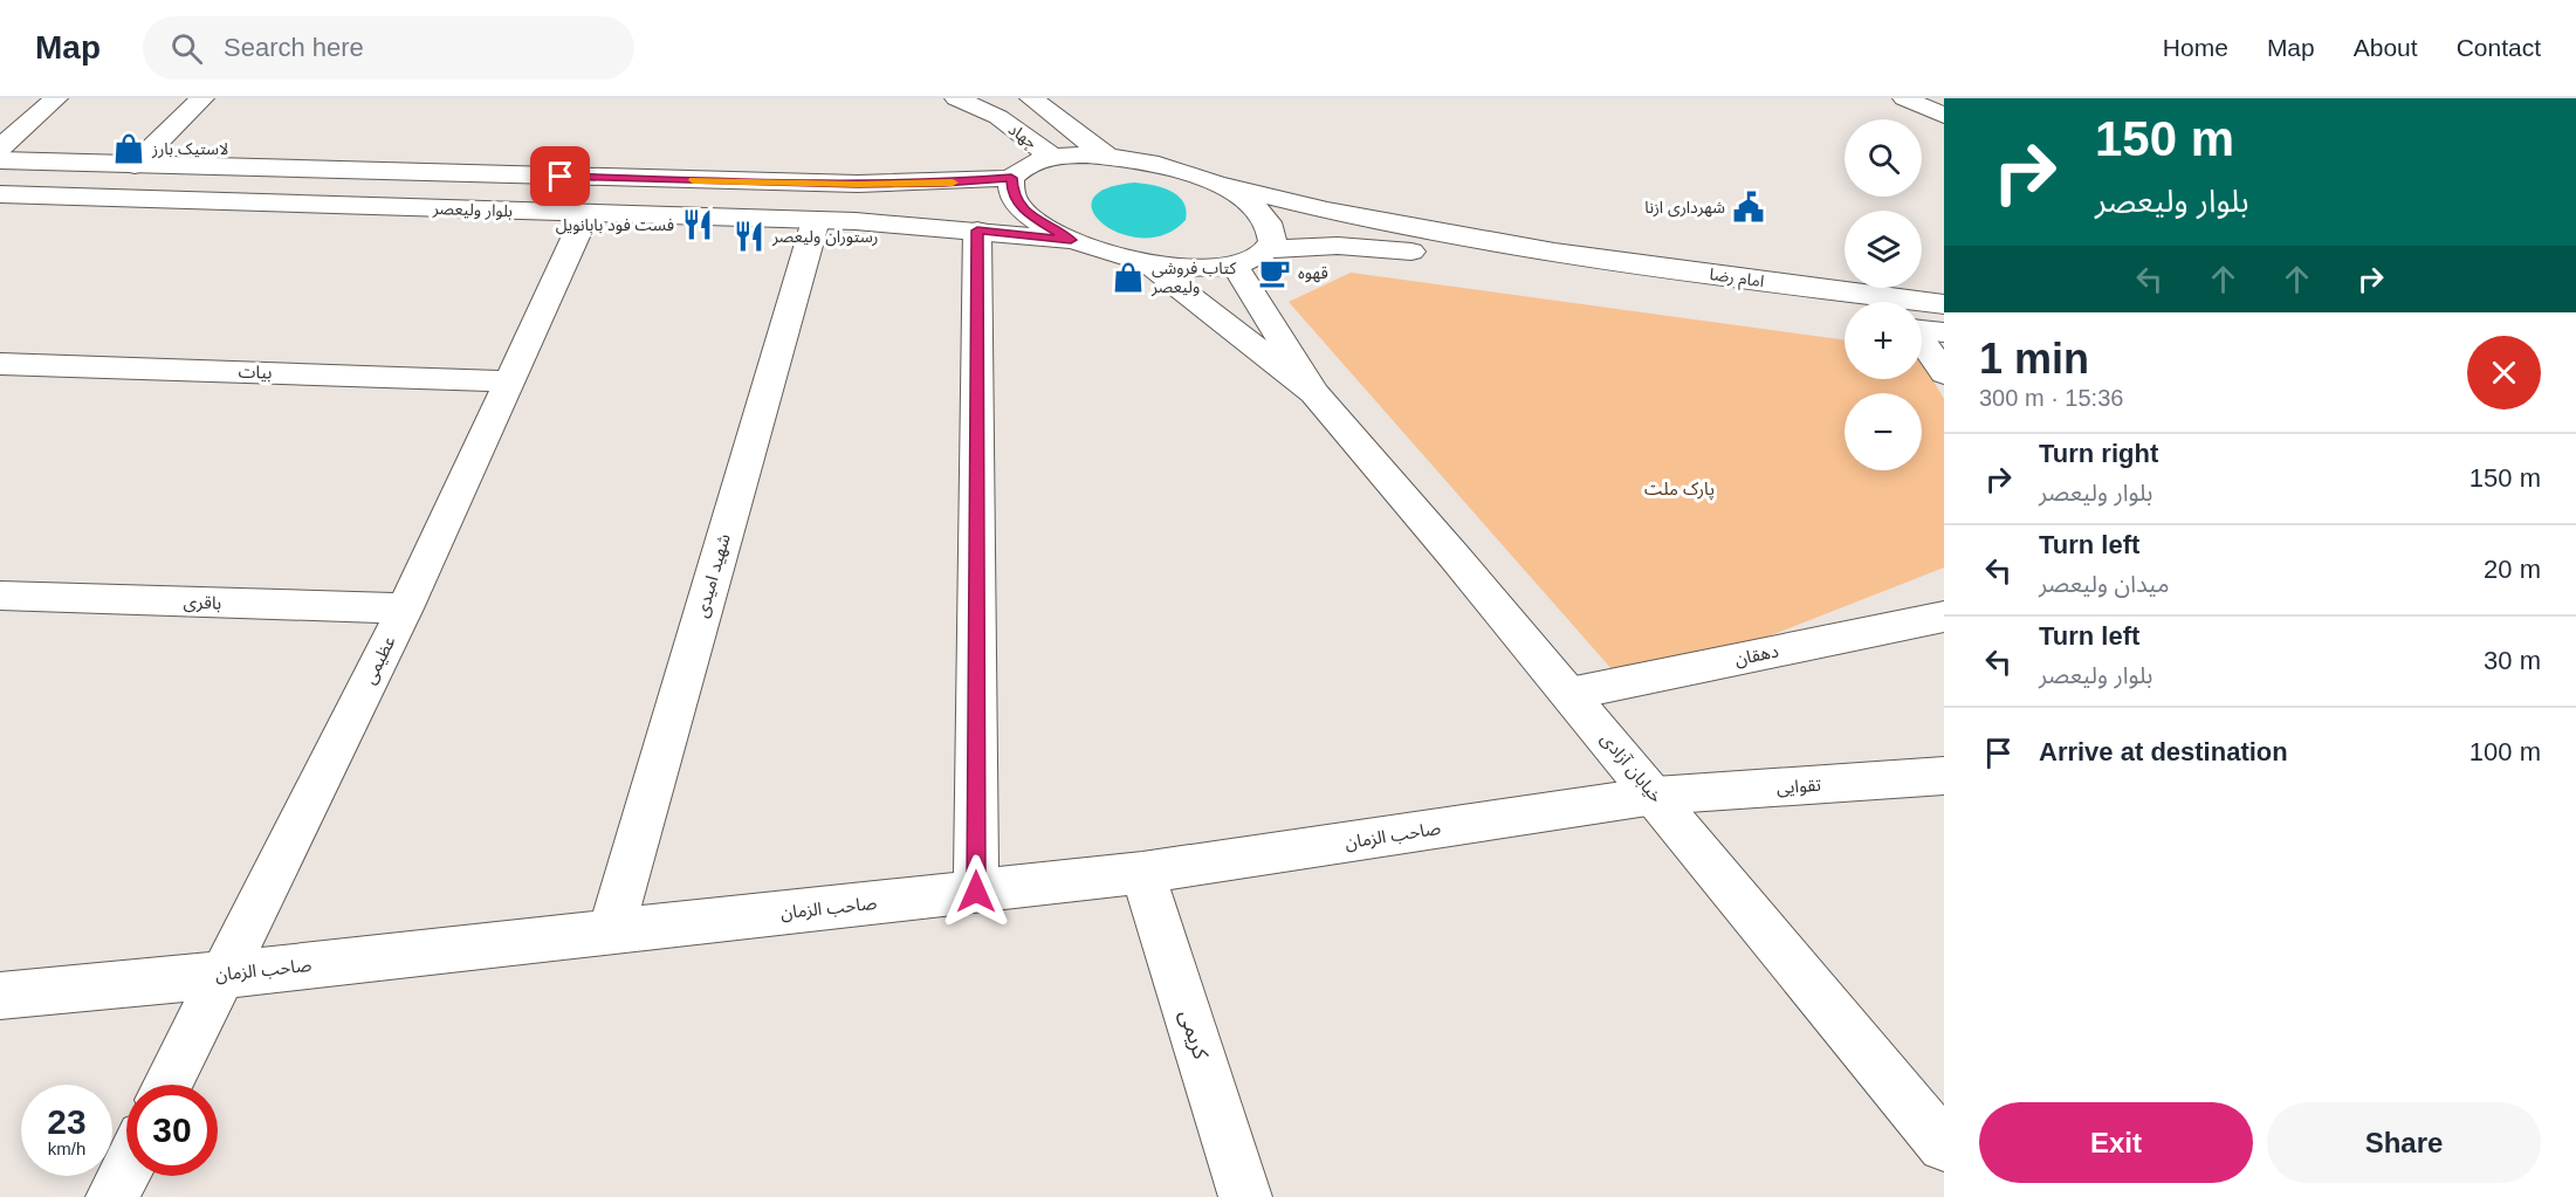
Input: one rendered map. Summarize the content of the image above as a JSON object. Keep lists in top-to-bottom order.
{
  "streets": {
    "main road": [
      "جهاد",
      "بلوار ولیعصر",
      "امام رضا",
      "بیات",
      "شهید امیدی",
      "باقری",
      "دهقان",
      "عظیمی",
      "خیابان آزادی",
      "تقوایی",
      "صاحب الزمان",
      "کریمی"
    ]
  },
  "crossings": [
    ["بلوار ولیعصر", "شهید امیدی"],
    ["بلوار ولیعصر", "عظیمی"],
    ["بیات", "عظیمی"],
    ["شهید امیدی", "صاحب الزمان"],
    ["باقری", "عظیمی"],
    ["دهقان", "خیابان آزادی"],
    ["عظیمی", "صاحب الزمان"],
    ["خیابان آزادی", "تقوایی"],
    ["خیابان آزادی", "صاحب الزمان"],
    ["تقوایی", "صاحب الزمان"],
    ["صاحب الزمان", "کریمی"]
  ],
  "parks": ["پارک ملت"],
  "places": {
    "shop": ["لاستیک بارز", "کتاب فروشی ولیعصر"],
    "public building": ["شهرداری ازنا"],
    "restaurant": ["فست فود بابانویل", "رستوران ولیعصر"],
    "cafe": ["قهوه"]
  },
  "page": {
    "header": "Map",
    "search": "Search here",
    "nav": [
      "Home",
      "Map",
      "About",
      "Contact"
    ],
    "turn": ["150 m", "بلوار ولیعصر"],
    "map_buttons": ["+", "−"],
    "heading": ["1 min", "300 m · 15:36"],
    "list": [
      {
        "name": "Turn right",
        "note": "بلوار ولیعصر",
        "value": "150 m"
      },
      {
        "name": "Turn left",
        "note": "میدان ولیعصر",
        "value": "20 m"
      },
      {
        "name": "Turn left",
        "note": "بلوار ولیعصر",
        "value": "30 m"
      },
      {
        "name": "Arrive at destination",
        "value": "100 m"
      }
    ],
    "speed": "23 km/h",
    "limit": "30",
    "buttons": ["Exit", "Share"]
  }
}
